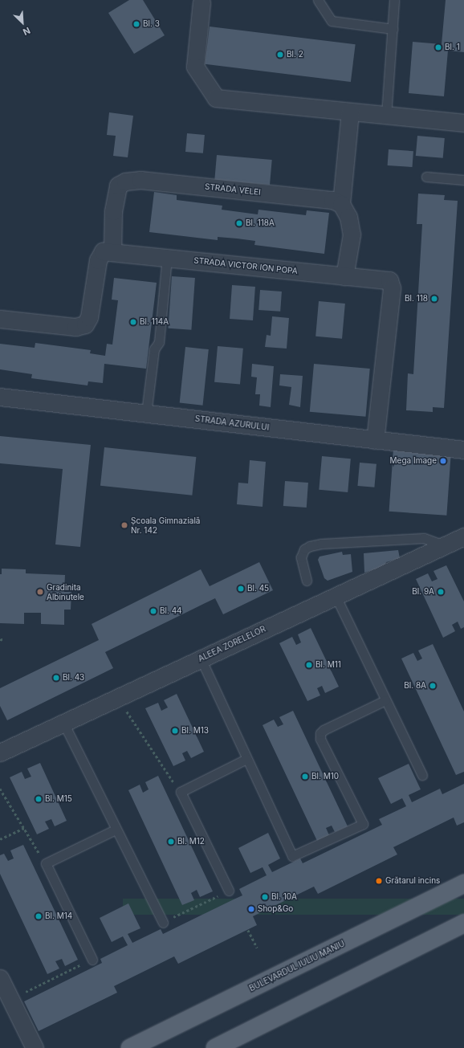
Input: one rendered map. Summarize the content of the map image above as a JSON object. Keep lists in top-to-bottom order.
{
  "streets": {
    "main road": ["BULEVARDUL IULIU MANIU"],
    "street": [
      "STRADA VELEI",
      "STRADA VICTOR ION POPA",
      "STRADA AZURULUI",
      "ALEEA ZORELELOR"
    ]
  },
  "crossings": [
    ["STRADA VELEI", "STRADA VICTOR ION POPA"],
    ["STRADA VICTOR ION POPA", "STRADA AZURULUI"]
  ],
  "places": [
    "Bl. 3",
    "Bl. 1",
    "Bl. 2",
    "Bl. 118A",
    "Bl. 118",
    "Bl. 114A",
    "Mega Image",
    "Școala Gimnazială Nr. 142",
    "Bl. 45",
    "Gradinita Albinutele",
    "Bl. 9A",
    "Bl. 44",
    "Bl. M11",
    "Bl. 43",
    "Bl. 8A",
    "Bl. M13",
    "Bl. M10",
    "Bl. M15",
    "Bl. M12",
    "Grătarul incins",
    "Bl. 10A",
    "Shop&Go",
    "Bl. M14"
  ],
  "north": "bottom right"
}
